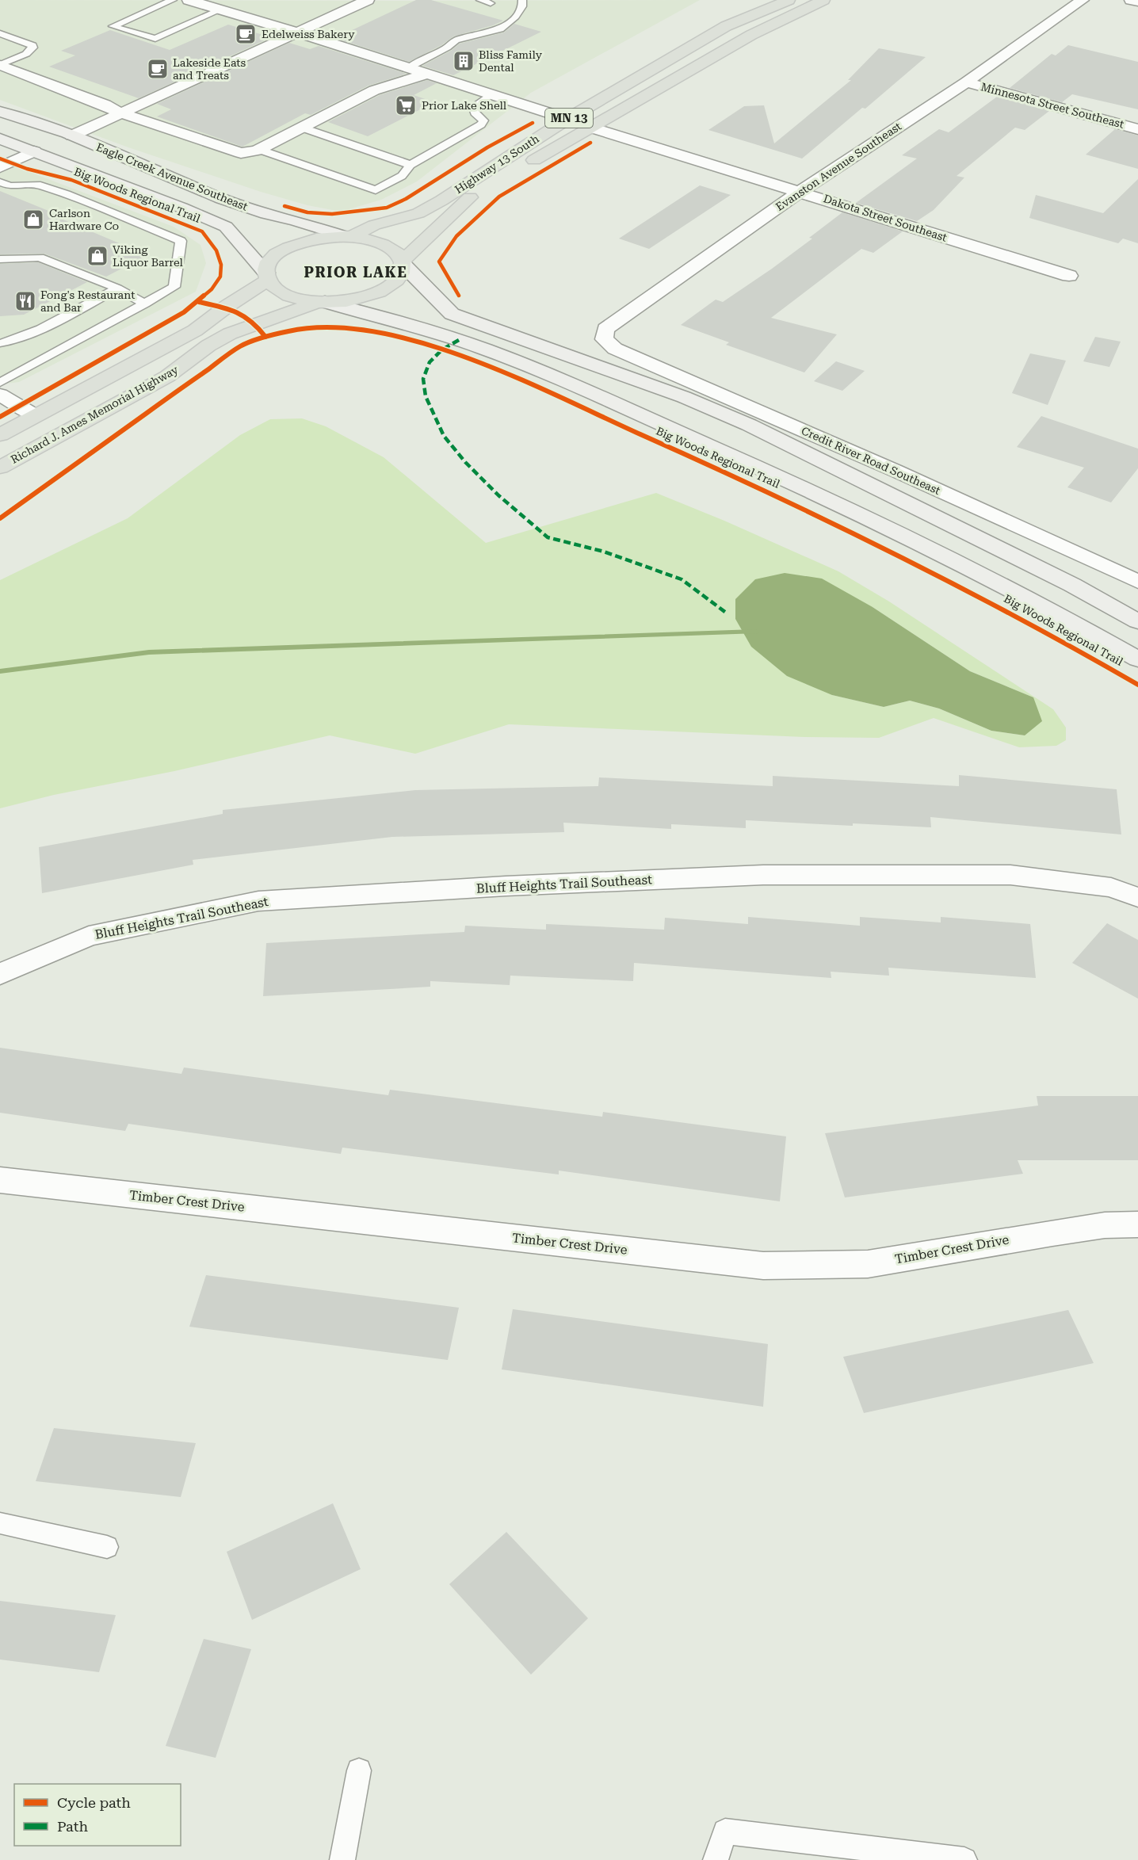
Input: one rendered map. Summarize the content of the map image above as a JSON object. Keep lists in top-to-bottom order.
{
  "streets": {
    "main road": [
      "MN 13",
      "Highway 13 South",
      "Eagle Creek Avenue Southeast",
      "Richard J. Ames Memorial Highway"
    ],
    "street": [
      "Minnesota Street Southeast",
      "Evanston Avenue Southeast",
      "Dakota Street Southeast",
      "Credit River Road Southeast",
      "Bluff Heights Trail Southeast",
      "Timber Crest Drive"
    ],
    "cycle path": ["Big Woods Regional Trail"]
  },
  "crossings": [
    ["Minnesota Street Southeast", "Evanston Avenue Southeast"],
    ["Highway 13 South", "Eagle Creek Avenue Southeast"],
    ["Highway 13 South", "Dakota Street Southeast"],
    ["Evanston Avenue Southeast", "Dakota Street Southeast"],
    ["Evanston Avenue Southeast", "Credit River Road Southeast"],
    ["Eagle Creek Avenue Southeast", "Richard J. Ames Memorial Highway"]
  ],
  "districts": ["PRIOR LAKE"],
  "places": {
    "cafe": ["Edelweiss Bakery", "Lakeside Eats and Treats"],
    "building": ["Bliss Family Dental"],
    "supermarket": ["Prior Lake Shell"],
    "shop": ["Carlson Hardware Co", "Viking Liquor Barrel"],
    "restaurant": ["Fong's Restaurant and Bar"]
  },
  "legend": ["Cycle path", "Path"]
}
